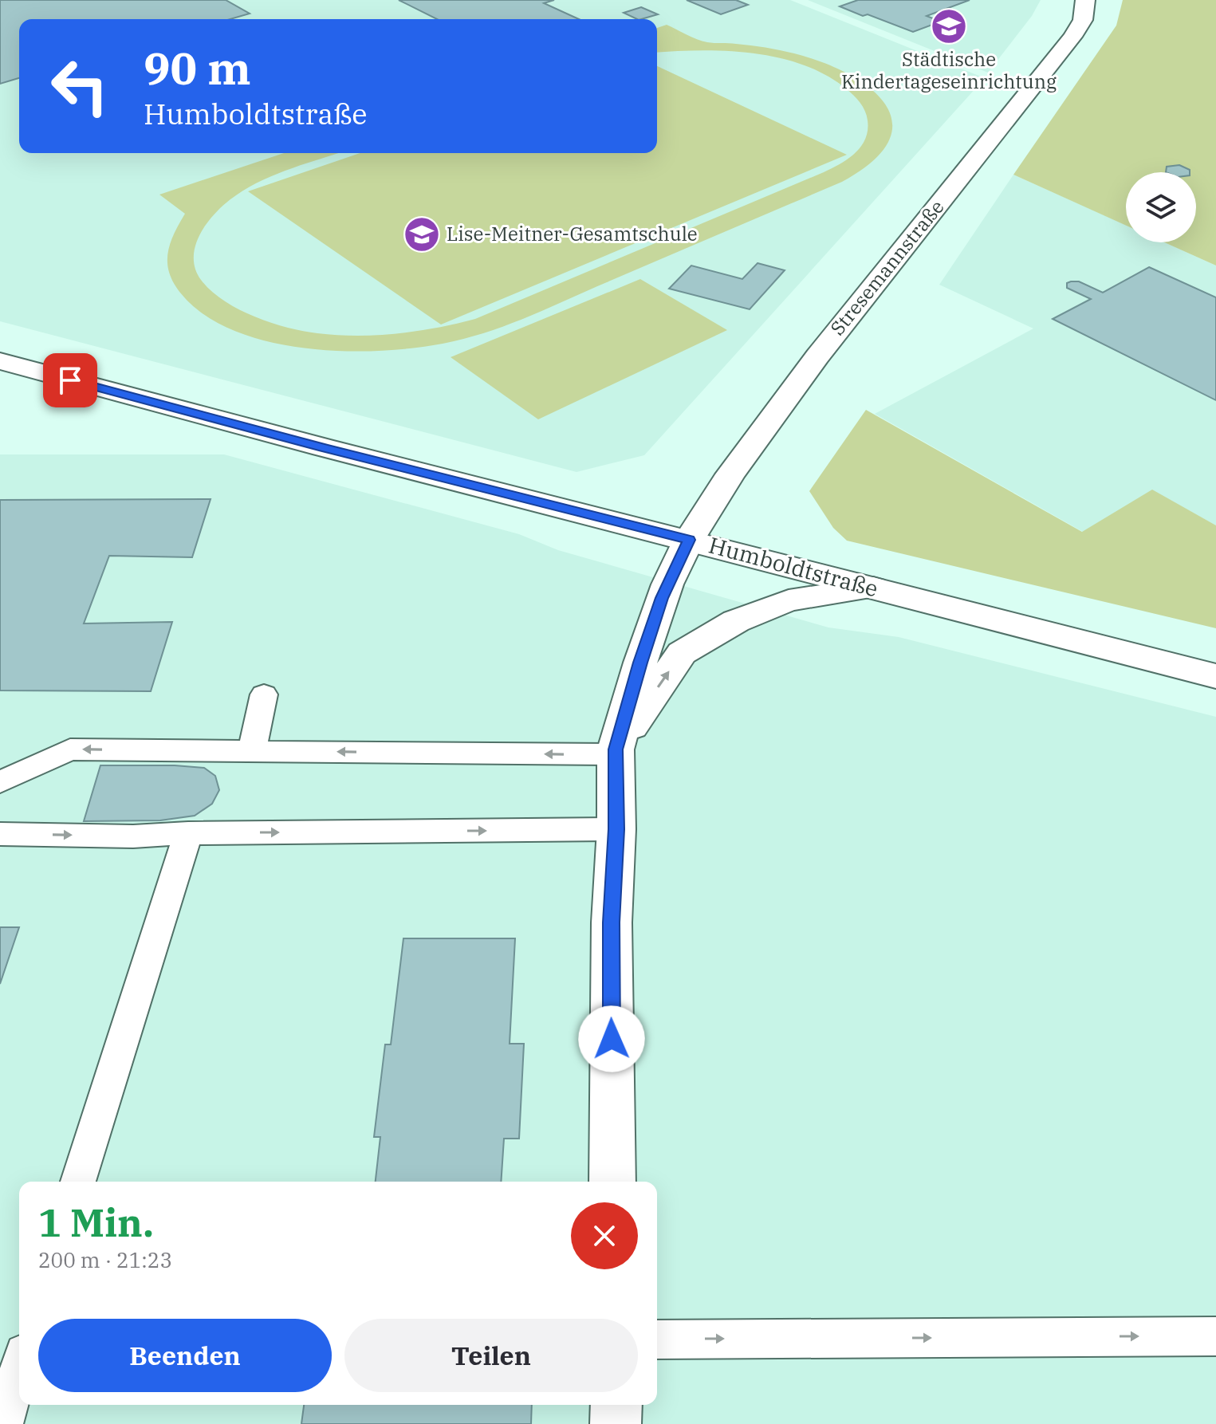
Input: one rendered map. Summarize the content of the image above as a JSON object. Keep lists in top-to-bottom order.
{
  "streets": {
    "street": ["Stresemannstraße", "Humboldtstraße"]
  },
  "crossings": [
    ["Stresemannstraße", "Humboldtstraße"]
  ],
  "places": {
    "school or university": ["Städtische Kindertageseinrichtung", "Lise-Meitner-Gesamtschule"]
  },
  "page": {
    "turn": ["90 m", "Humboldtstraße"],
    "heading": ["1 Min.", "200 m · 21:23"],
    "buttons": ["Beenden", "Teilen"]
  }
}
